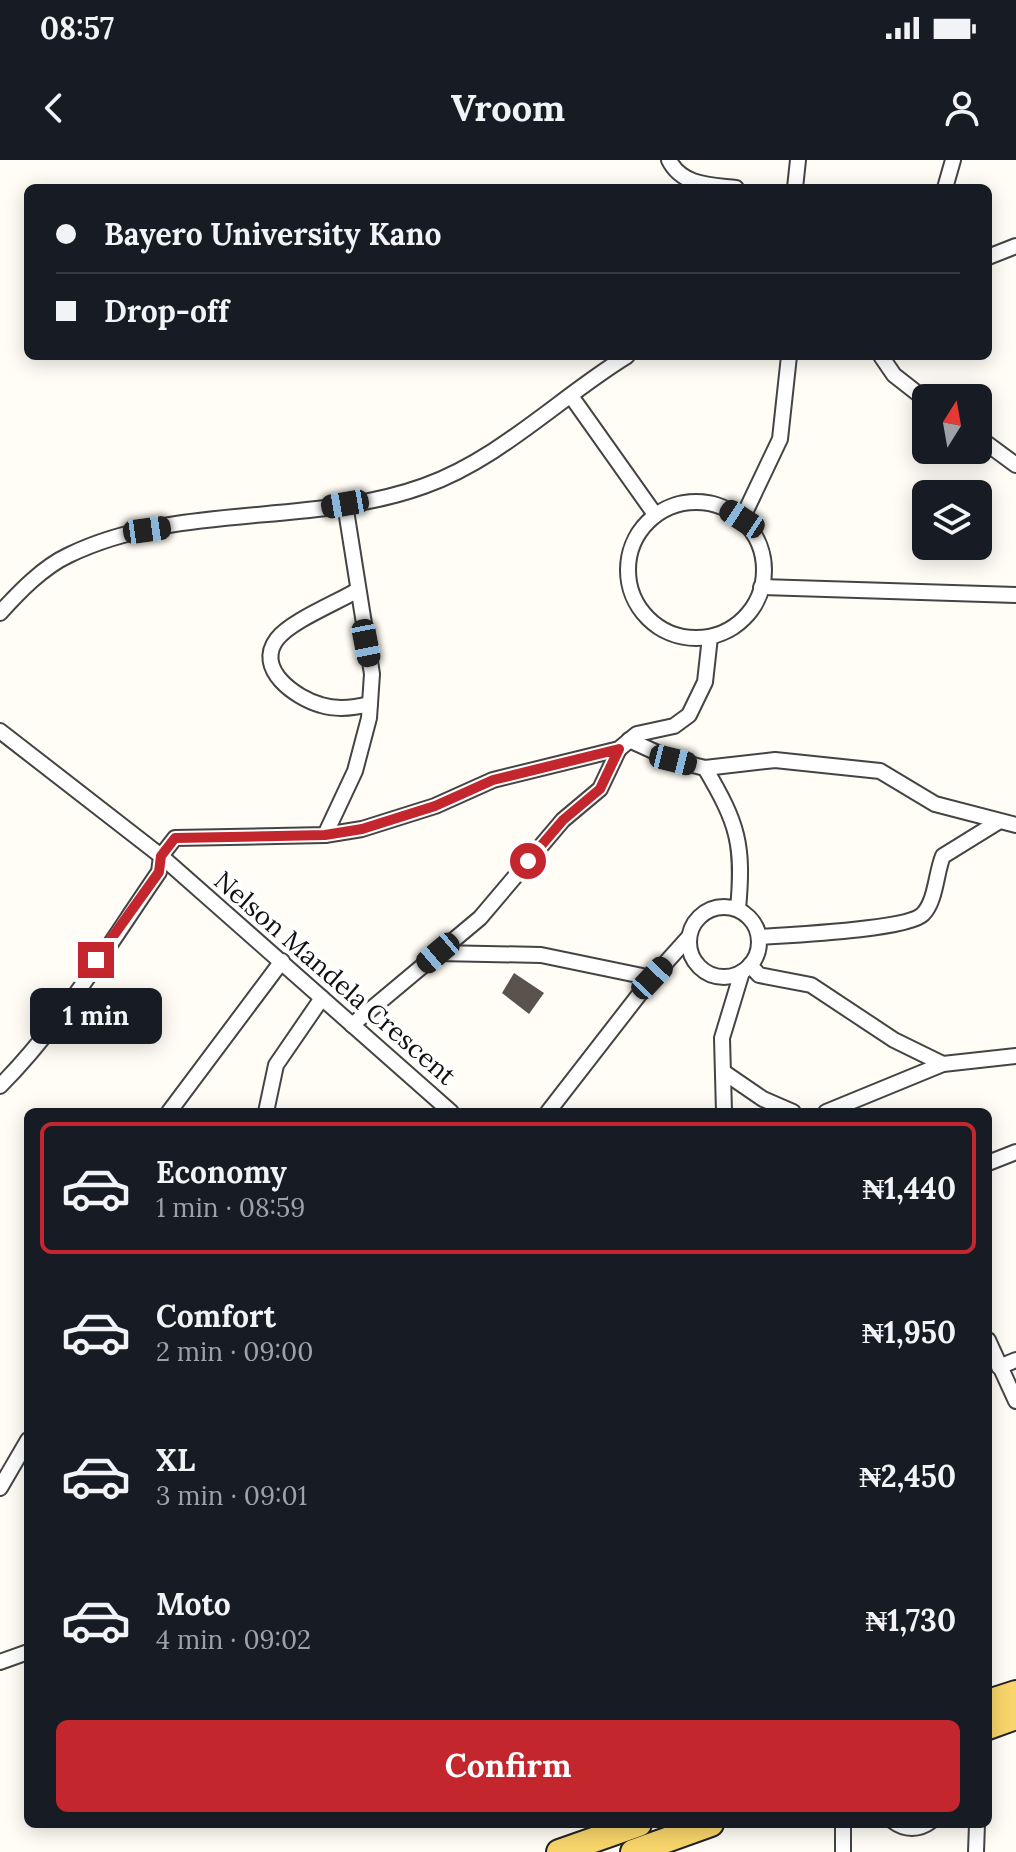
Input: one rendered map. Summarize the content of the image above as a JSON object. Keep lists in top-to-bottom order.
{
  "streets": {
    "street": ["Nelson Mandela Crescent"]
  },
  "north": "top",
  "page": {
    "status": "08:57",
    "header": "Vroom",
    "banner": ["Bayero University Kano", "Drop-off"],
    "bubble": "1 min",
    "list": [
      {
        "name": "Economy",
        "note": "1 min · 08:59",
        "value": "₦1,440"
      },
      {
        "name": "Comfort",
        "note": "2 min · 09:00",
        "value": "₦1,950"
      },
      {
        "name": "XL",
        "note": "3 min · 09:01",
        "value": "₦2,450"
      },
      {
        "name": "Moto",
        "note": "4 min · 09:02",
        "value": "₦1,730"
      }
    ],
    "buttons": "Confirm"
  }
}
